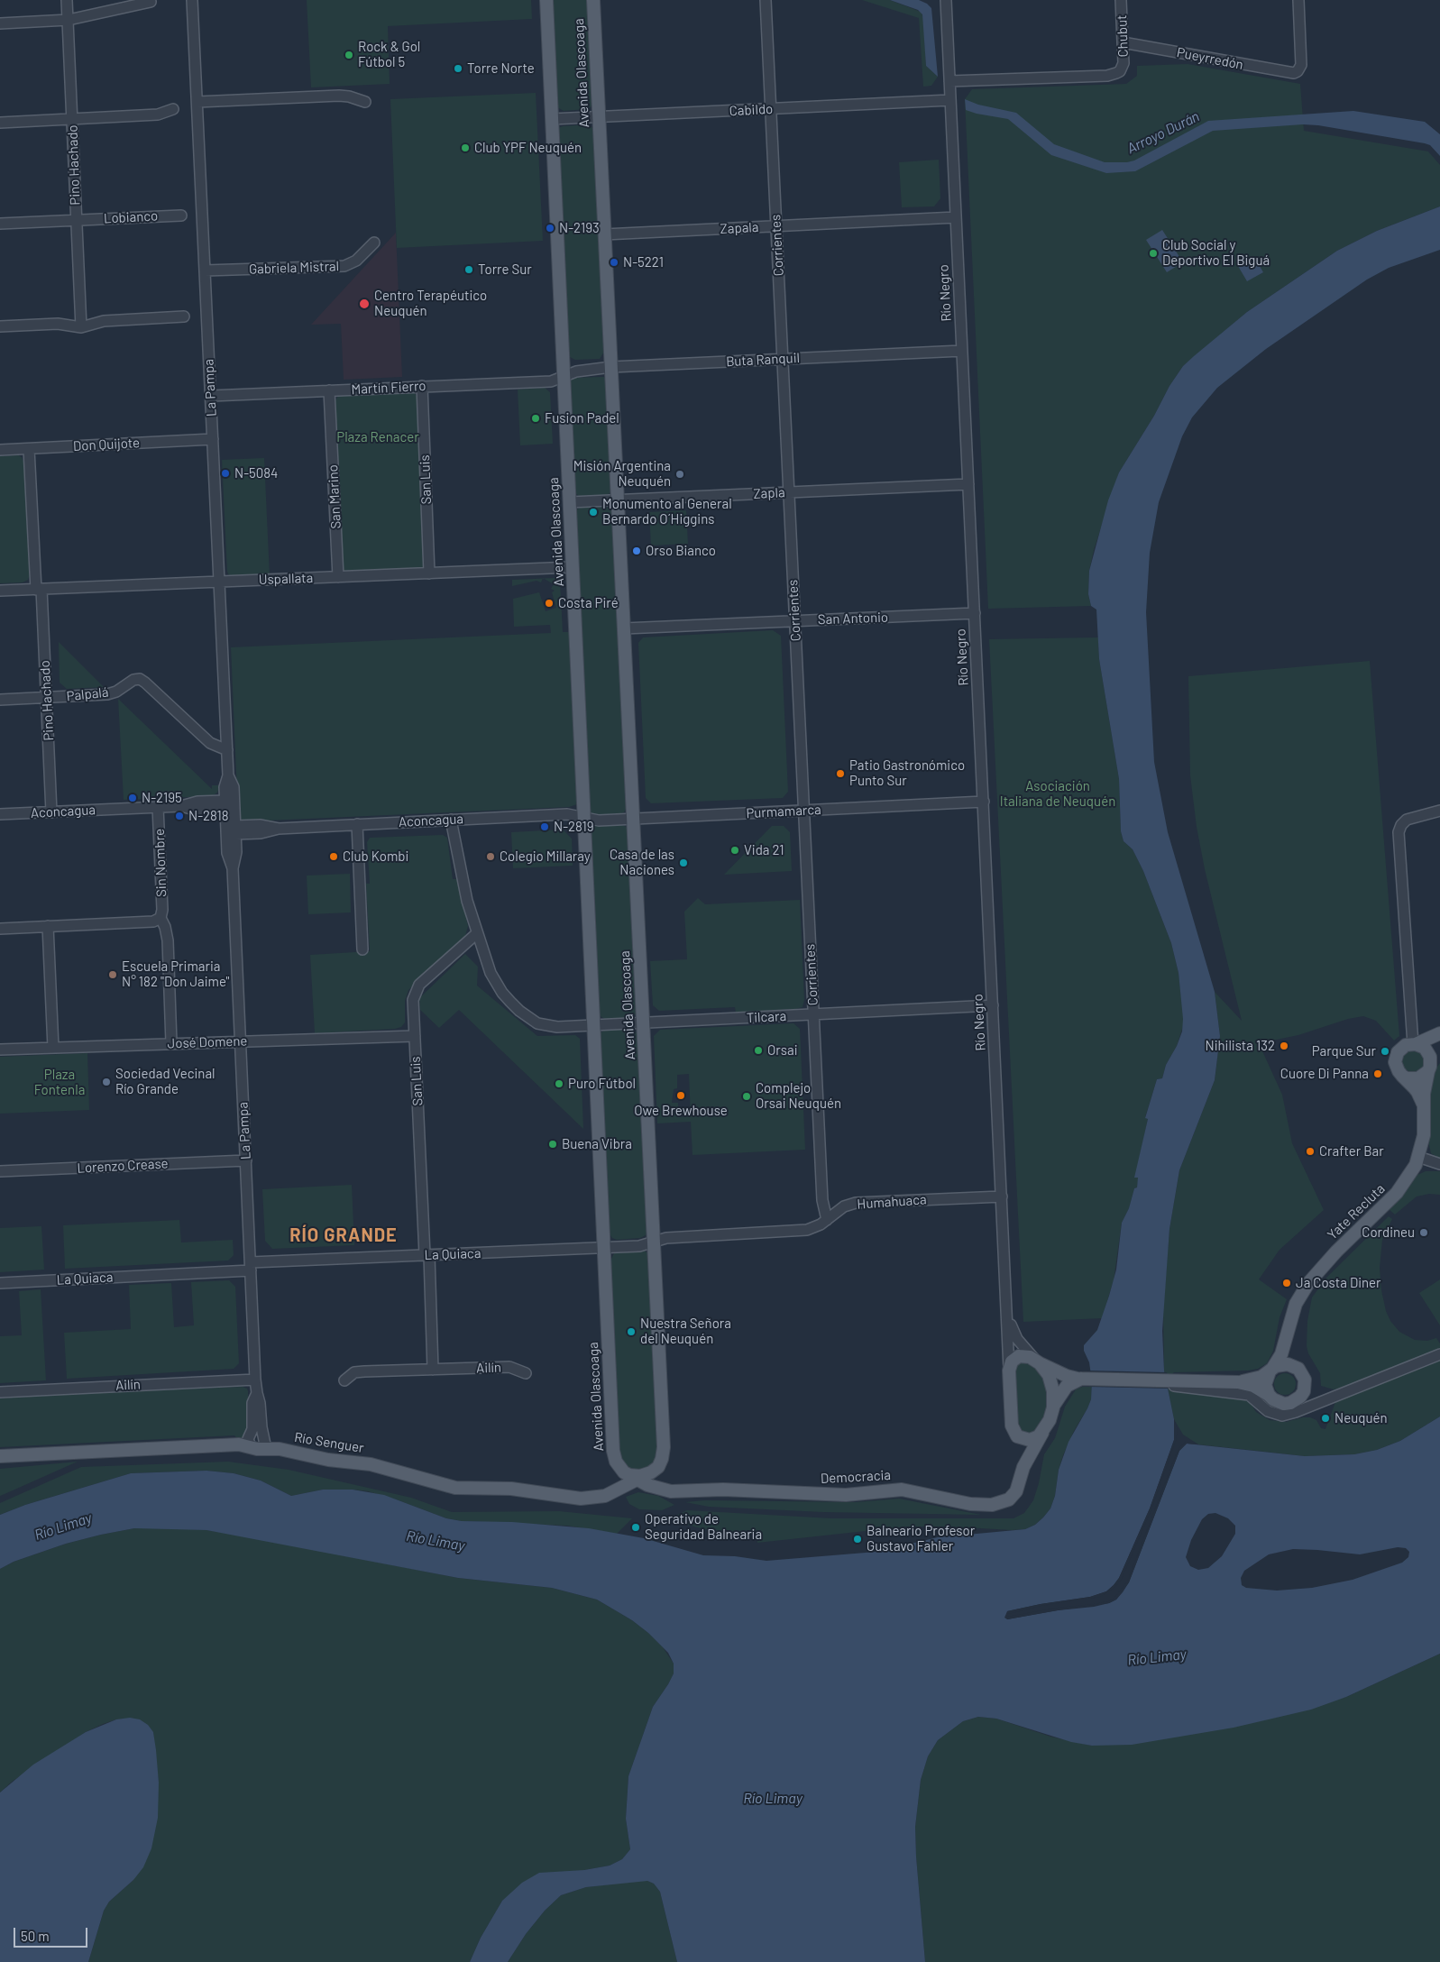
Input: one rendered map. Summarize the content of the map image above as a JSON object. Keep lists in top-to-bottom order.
{
  "streets": {
    "main road": [
      "Avenida Olascoaga",
      "Río Negro",
      "Yate Recluta",
      "Río Senguer",
      "Democracia"
    ],
    "street": [
      "Chubut",
      "Pueyrredón",
      "Cabildo",
      "Pino Hachado",
      "Lobianco",
      "Zapala",
      "Corrientes",
      "Gabriela Mistral",
      "Buta Ranquil",
      "La Pampa",
      "Martín Fierro",
      "Don Quijote",
      "San Luis",
      "Zapla",
      "San Marino",
      "Uspallata",
      "San Antonio",
      "Palpalá",
      "Aconcagua",
      "Purmamarca",
      "Sin Nombre",
      "Tilcara",
      "José Domene",
      "Lorenzo Crease",
      "Humahuaca",
      "La Quiaca",
      "Ailín"
    ]
  },
  "crossings": [
    ["Chubut", "Pueyrredón"],
    ["Chubut", "Río Negro"],
    ["Avenida Olascoaga", "Cabildo"],
    ["Avenida Olascoaga", "Zapala"],
    ["Avenida Olascoaga", "Buta Ranquil"],
    ["Avenida Olascoaga", "Martín Fierro"],
    ["Avenida Olascoaga", "Zapla"],
    ["Avenida Olascoaga", "Uspallata"],
    ["Avenida Olascoaga", "San Antonio"],
    ["Avenida Olascoaga", "Aconcagua"],
    ["Avenida Olascoaga", "Purmamarca"],
    ["Avenida Olascoaga", "Tilcara"],
    ["Avenida Olascoaga", "Humahuaca"],
    ["Avenida Olascoaga", "La Quiaca"],
    ["Avenida Olascoaga", "Río Senguer"],
    ["Avenida Olascoaga", "Democracia"],
    ["Cabildo", "Corrientes"],
    ["Cabildo", "Río Negro"],
    ["Pino Hachado", "Lobianco"],
    ["Pino Hachado", "Don Quijote"],
    ["Pino Hachado", "Uspallata"],
    ["Pino Hachado", "Palpalá"],
    ["Pino Hachado", "Aconcagua"],
    ["Zapala", "Corrientes"],
    ["Zapala", "Río Negro"],
    ["Corrientes", "Buta Ranquil"],
    ["Corrientes", "Zapla"],
    ["Corrientes", "San Antonio"],
    ["Corrientes", "Purmamarca"],
    ["Corrientes", "Tilcara"],
    ["Corrientes", "Humahuaca"],
    ["Gabriela Mistral", "La Pampa"],
    ["Río Negro", "Buta Ranquil"],
    ["Río Negro", "Zapla"],
    ["Río Negro", "San Antonio"],
    ["Río Negro", "Purmamarca"],
    ["Río Negro", "Tilcara"],
    ["Río Negro", "Humahuaca"],
    ["Río Negro", "Yate Recluta"],
    ["Río Negro", "Democracia"],
    ["Buta Ranquil", "Martín Fierro"],
    ["La Pampa", "Martín Fierro"],
    ["La Pampa", "Don Quijote"],
    ["La Pampa", "Uspallata"],
    ["La Pampa", "Palpalá"],
    ["La Pampa", "Aconcagua"],
    ["La Pampa", "José Domene"],
    ["La Pampa", "Lorenzo Crease"],
    ["La Pampa", "La Quiaca"],
    ["La Pampa", "Ailín"],
    ["La Pampa", "Río Senguer"],
    ["Martín Fierro", "San Luis"],
    ["Martín Fierro", "San Marino"],
    ["San Luis", "Uspallata"],
    ["San Luis", "Tilcara"],
    ["San Luis", "José Domene"],
    ["San Luis", "La Quiaca"],
    ["San Luis", "Ailín"],
    ["San Marino", "Uspallata"],
    ["Aconcagua", "Purmamarca"],
    ["Aconcagua", "Sin Nombre"],
    ["Aconcagua", "Tilcara"],
    ["Humahuaca", "La Quiaca"],
    ["Río Senguer", "Democracia"]
  ],
  "districts": ["RÍO GRANDE"],
  "water": ["Arroyo Durán", "Río Limay"],
  "parks": ["Plaza Renacer", "Asociación Italiana de Neuquén", "Plaza Fontenla"],
  "places": [
    "Rock & Gol Fútbol 5",
    "Torre Norte",
    "Club YPF Neuquén",
    "N-2193",
    "Club Social y Deportivo El Biguá",
    "N-5221",
    "Torre Sur",
    "Centro Terapéutico Neuquén",
    "Fusion Padel",
    "N-5084",
    "Misión Argentina Neuquén",
    "Monumento al General Bernardo O´Higgins",
    "Orso Bianco",
    "Costa Piré",
    "Patio Gastronómico Punto Sur",
    "N-2195",
    "N-2818",
    "N-2819",
    "Vida 21",
    "Club Kombi",
    "Colegio Millaray",
    "Casa de las Naciones",
    "Escuela Primaria N° 182 \"Don Jaime\"",
    "Nihilista 132",
    "Orsai",
    "Parque Sur",
    "Cuore Di Panna",
    "Sociedad Vecinal Río Grande",
    "Puro Fútbol",
    "Owe Brewhouse",
    "Complejo Orsai Neuquén",
    "Buena Vibra",
    "Crafter Bar",
    "Cordineu",
    "Ja Costa Diner",
    "Nuestra Señora del Neuquén",
    "Neuquén",
    "Operativo de Seguridad Balnearia",
    "Balneario Profesor Gustavo Fahler"
  ],
  "scale_bar": "50 m"
}
